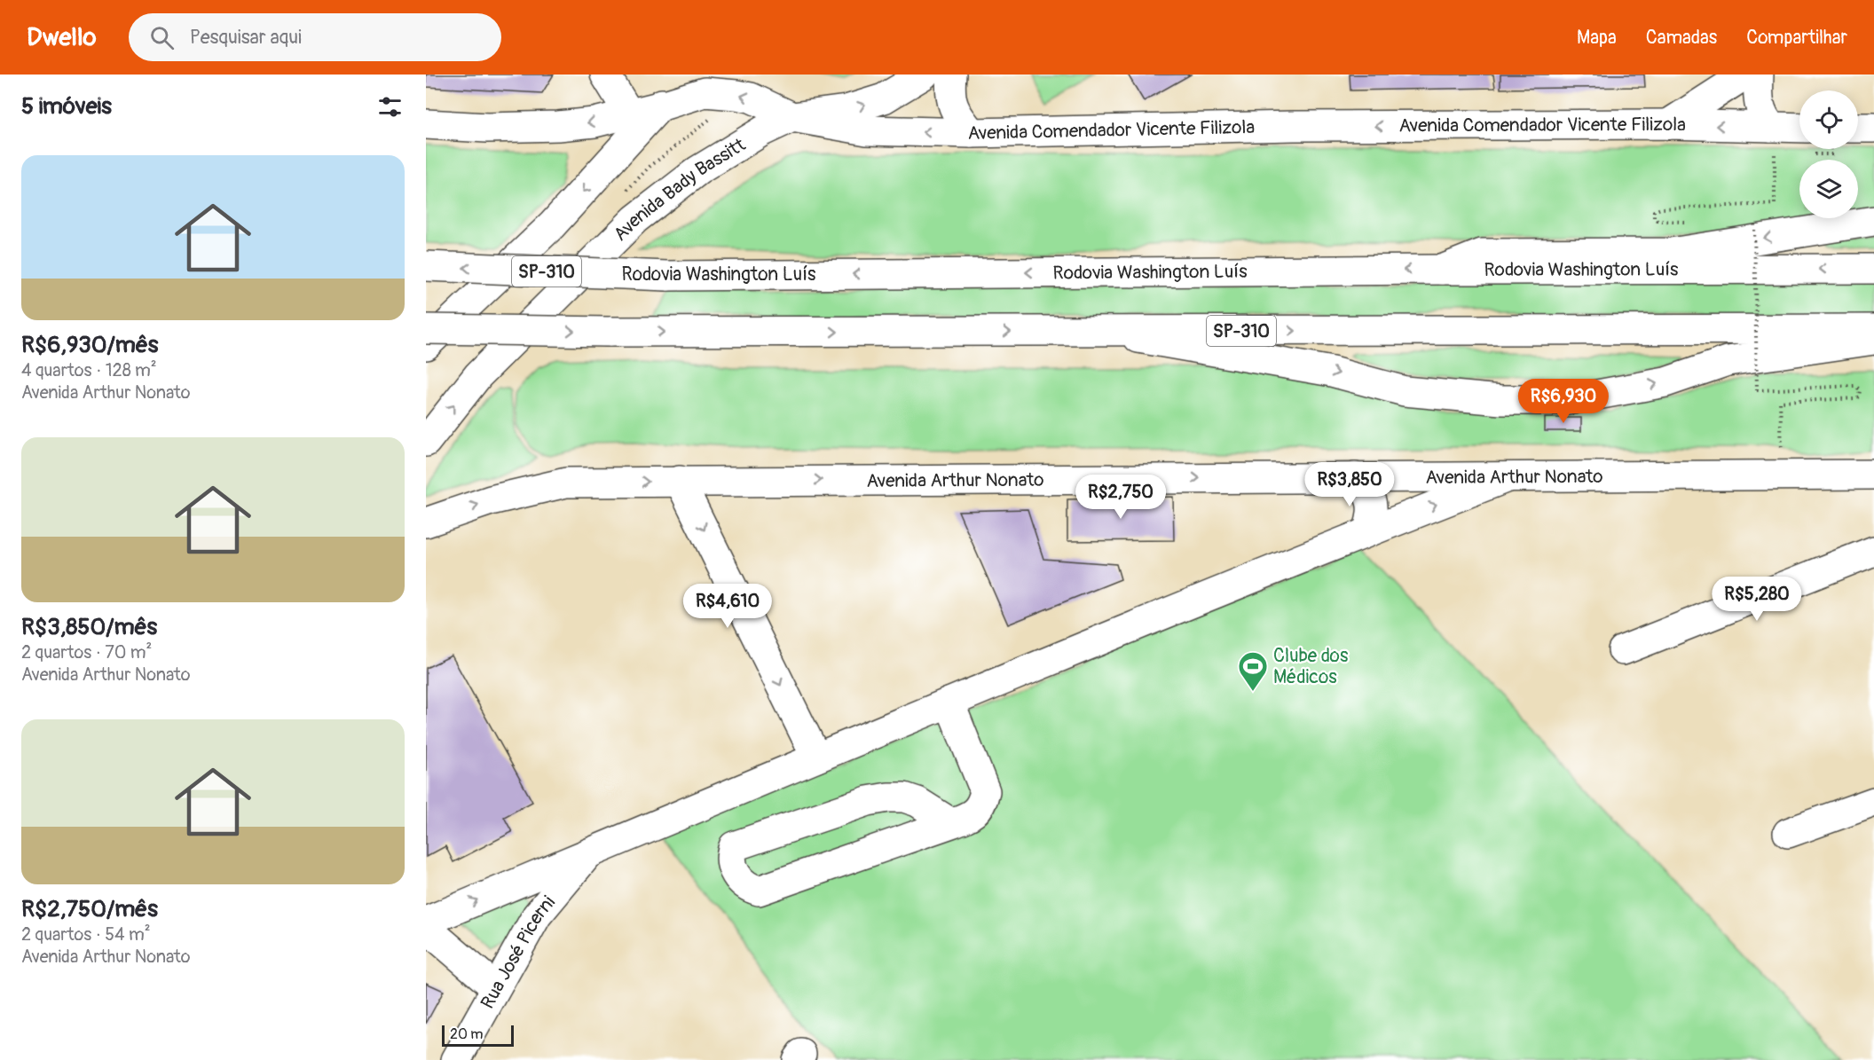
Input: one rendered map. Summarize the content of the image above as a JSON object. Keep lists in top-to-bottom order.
{
  "streets": {
    "main road": [
      "Avenida Comendador Vicente Filizola",
      "Avenida Bady Bassitt",
      "Rodovia Washington Luís",
      "SP-310",
      "Avenida Arthur Nonato",
      "Rua José Picerni"
    ]
  },
  "crossings": [
    ["Avenida Comendador Vicente Filizola", "Avenida Bady Bassitt"]
  ],
  "places": {
    "sports": ["Clube dos Médicos"]
  },
  "scale_bar": "20 m",
  "page": {
    "header": "Dwello",
    "search": "Pesquisar aqui",
    "nav": ["Mapa", "Camadas", "Compartilhar"],
    "heading": "5 imóveis",
    "list": [
      {
        "name": "R$6,930/mês",
        "note": "4 quartos · 128 m² · Avenida Arthur Nonato"
      },
      {
        "name": "R$3,850/mês",
        "note": "2 quartos · 70 m² · Avenida Arthur Nonato"
      },
      {
        "name": "R$2,750/mês",
        "note": "2 quartos · 54 m² · Avenida Arthur Nonato"
      }
    ],
    "price": [
      "R$6,930",
      "R$3,850",
      "R$2,750",
      "R$5,280",
      "R$4,610"
    ],
    "scale": "20 m"
  }
}
